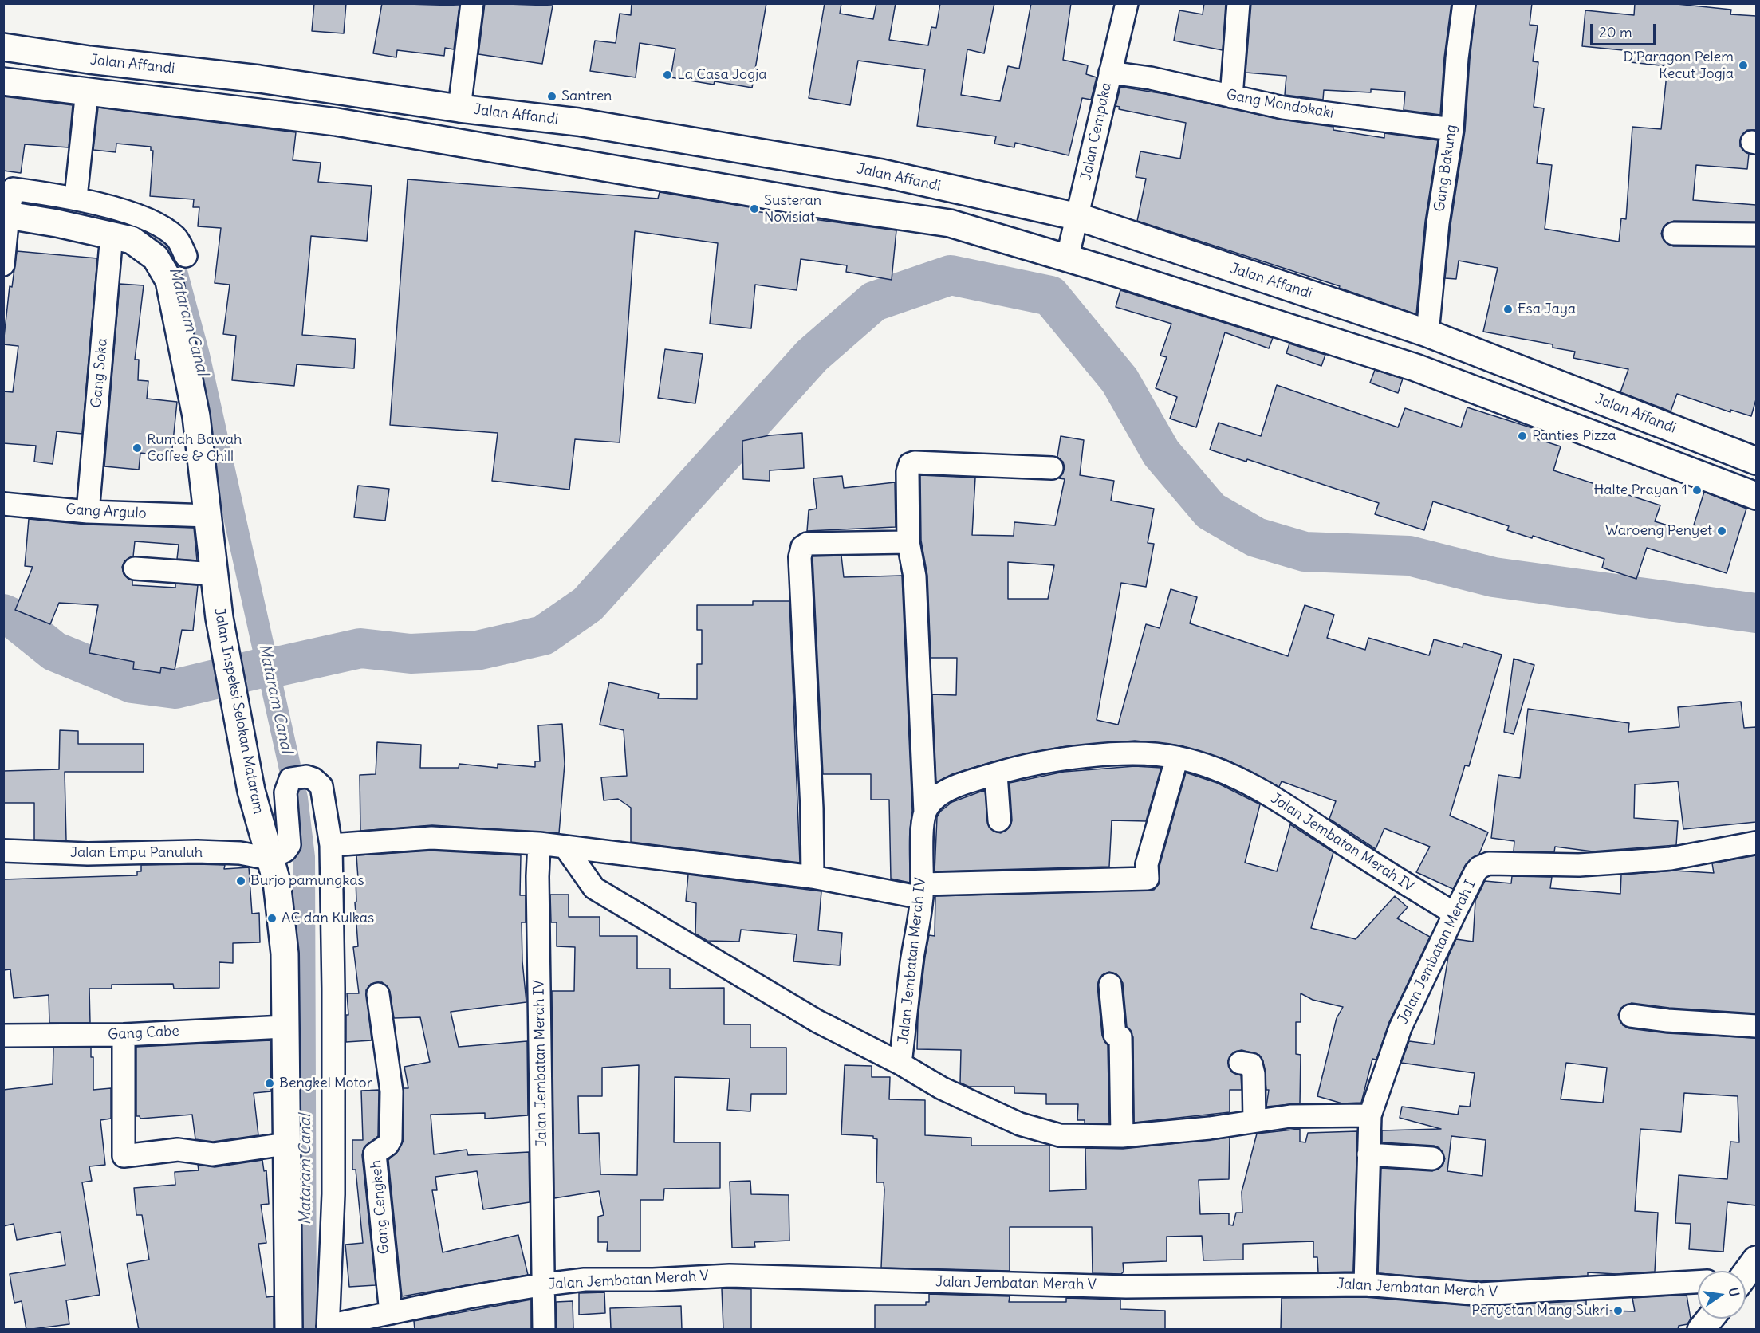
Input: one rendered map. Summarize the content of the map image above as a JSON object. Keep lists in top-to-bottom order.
{
  "streets": {
    "main road": ["Jalan Affandi", "Jalan Inspeksi Selokan Mataram"],
    "street": [
      "Gang Mondokaki",
      "Jalan Cempaka",
      "Gang Bakung",
      "Gang Soka",
      "Gang Argulo",
      "Jalan Jembatan Merah IV",
      "Jalan Empu Panuluh",
      "Jalan Jembatan Merah I",
      "Gang Cabe",
      "Gang Cengkeh",
      "Jalan Jembatan Merah V"
    ]
  },
  "crossings": [
    ["Jalan Affandi", "Jalan Cempaka"],
    ["Jalan Affandi", "Gang Bakung"],
    ["Gang Mondokaki", "Jalan Cempaka"],
    ["Gang Mondokaki", "Gang Bakung"],
    ["Gang Soka", "Gang Argulo"],
    ["Gang Soka", "Jalan Inspeksi Selokan Mataram"],
    ["Gang Argulo", "Jalan Inspeksi Selokan Mataram"],
    ["Jalan Inspeksi Selokan Mataram", "Jalan Empu Panuluh"],
    ["Jalan Inspeksi Selokan Mataram", "Gang Cabe"],
    ["Jalan Jembatan Merah IV", "Jalan Jembatan Merah I"],
    ["Jalan Jembatan Merah IV", "Jalan Jembatan Merah V"],
    ["Jalan Jembatan Merah I", "Jalan Jembatan Merah V"],
    ["Gang Cengkeh", "Jalan Jembatan Merah V"]
  ],
  "water": ["Mataram Canal"],
  "places": [
    "D'Paragon Pelem Kecut Jogja",
    "La Casa Jogja",
    "Santren",
    "Susteran Novisiat",
    "Esa Jaya",
    "Panties Pizza",
    "Rumah Bawah Coffee & Chill",
    "Halte Prayan 1",
    "Waroeng Penyet",
    "Burjo pamungkas",
    "AC dan Kulkas",
    "Bengkel Motor",
    "Penyetan Mang Sukri"
  ],
  "scale_bar": "20 m",
  "north": "right"
}
